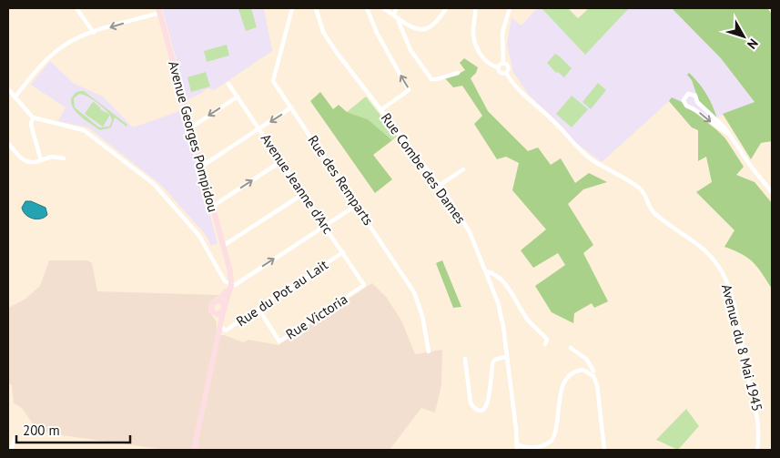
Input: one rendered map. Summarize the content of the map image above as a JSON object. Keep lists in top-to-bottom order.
{
  "streets": {
    "main road": ["Avenue Georges Pompidou"],
    "street": [
      "Rue Combe des Dames",
      "Rue des Remparts",
      "Avenue Jeanne d'Arc",
      "Rue du Pot au Lait",
      "Rue Victoria",
      "Avenue du 8 Mai 1945"
    ]
  },
  "crossings": [
    ["Avenue Georges Pompidou", "Rue du Pot au Lait"],
    ["Avenue Jeanne d'Arc", "Rue du Pot au Lait"],
    ["Avenue Jeanne d'Arc", "Rue Victoria"],
    ["Rue du Pot au Lait", "Rue Victoria"]
  ],
  "scale_bar": "200 m",
  "north": "bottom right"
}
